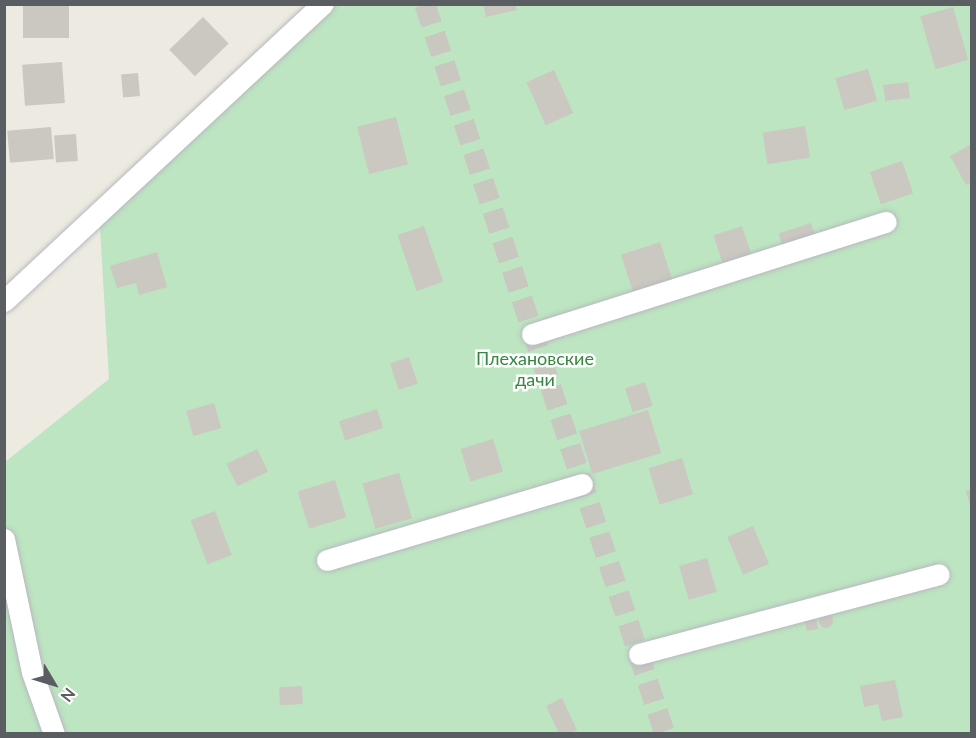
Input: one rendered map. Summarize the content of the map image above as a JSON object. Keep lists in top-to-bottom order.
{
  "parks": ["Плехановские дачи"],
  "north": "bottom right"
}
